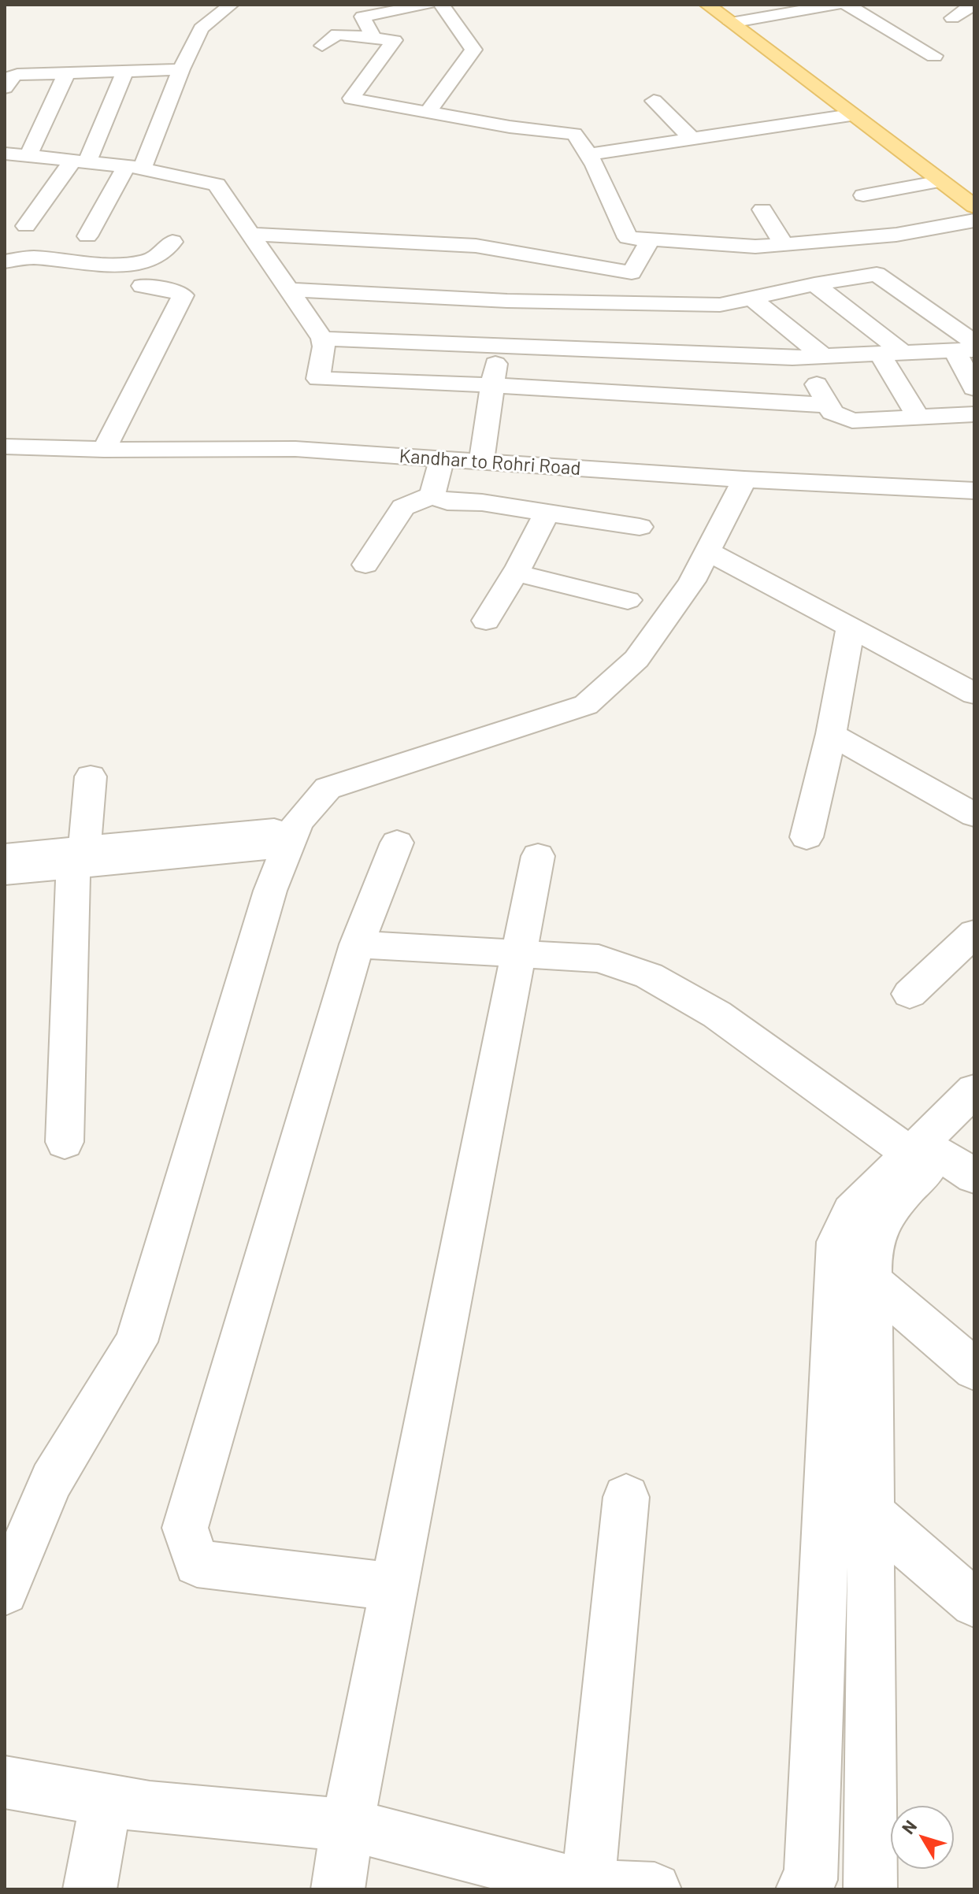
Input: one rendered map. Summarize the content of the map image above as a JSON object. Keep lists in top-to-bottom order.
{
  "streets": {
    "street": ["Kandhar to Rohri Road"]
  },
  "north": "top left"
}
